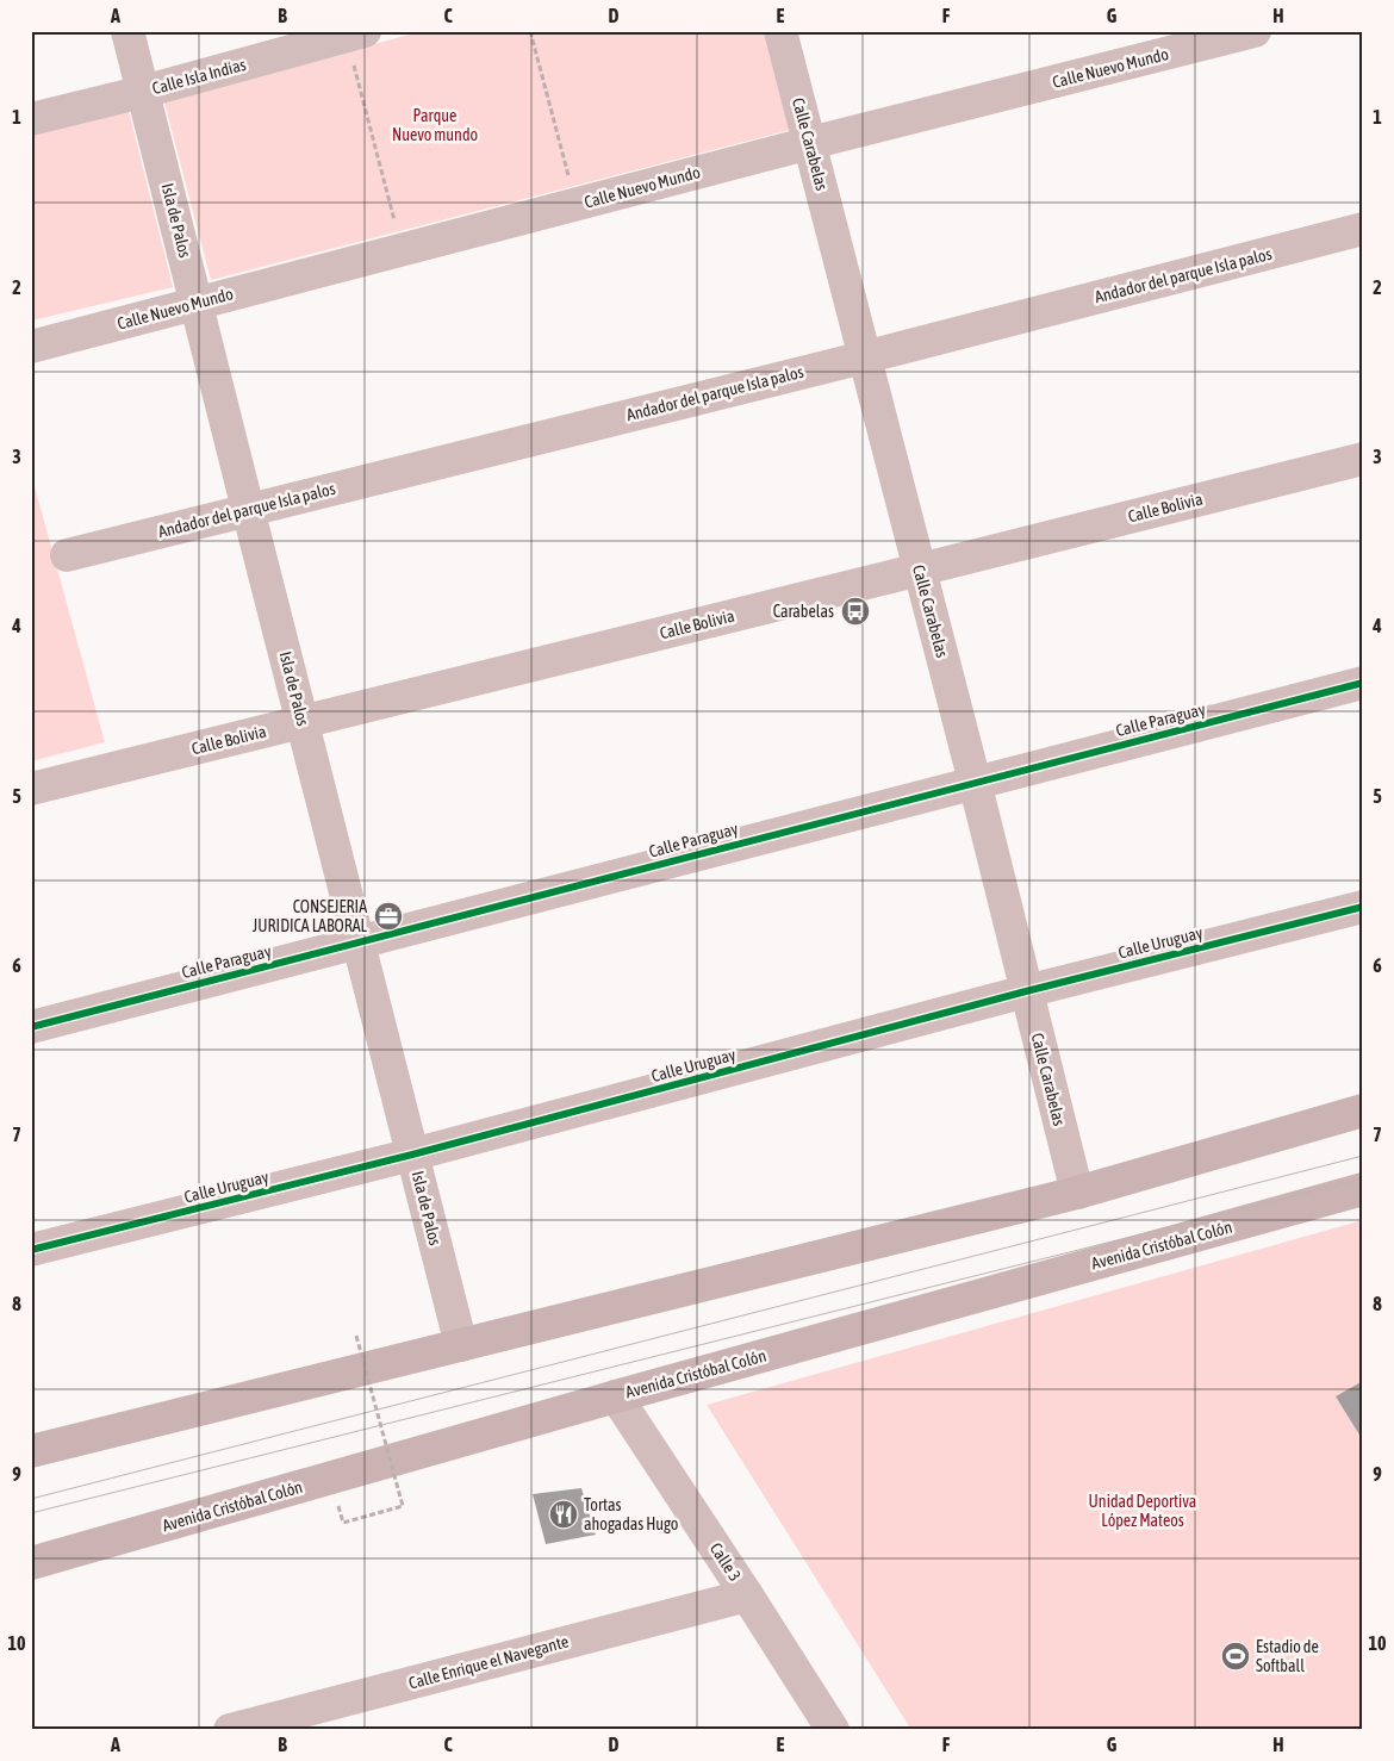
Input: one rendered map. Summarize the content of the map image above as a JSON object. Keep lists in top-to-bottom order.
{
  "streets": {
    "main road": ["Avenida Cristóbal Colón"],
    "street": [
      "Calle Nuevo Mundo",
      "Calle Isla Indias",
      "Calle Carabelas",
      "Isla de Palos",
      "Andador del parque Isla palos",
      "Calle Bolivia",
      "Calle Paraguay",
      "Calle Uruguay",
      "Calle 3",
      "Calle Enrique el Navegante"
    ]
  },
  "crossings": [
    ["Calle Nuevo Mundo", "Calle Carabelas"],
    ["Calle Nuevo Mundo", "Isla de Palos"],
    ["Calle Isla Indias", "Isla de Palos"],
    ["Calle Carabelas", "Andador del parque Isla palos"],
    ["Calle Carabelas", "Calle Bolivia"],
    ["Calle Carabelas", "Calle Paraguay"],
    ["Calle Carabelas", "Calle Uruguay"],
    ["Isla de Palos", "Andador del parque Isla palos"],
    ["Isla de Palos", "Calle Bolivia"],
    ["Isla de Palos", "Calle Paraguay"],
    ["Isla de Palos", "Calle Uruguay"],
    ["Avenida Cristóbal Colón", "Calle 3"],
    ["Calle 3", "Calle Enrique el Navegante"]
  ],
  "parks": ["Parque Nuevo mundo", "Unidad Deportiva López Mateos"],
  "places": {
    "bus stop": ["Carabelas"],
    "office": ["CONSEJERIA JURIDICA LABORAL"],
    "restaurant": ["Tortas ahogadas Hugo"],
    "sports": ["Estadio de Softball"]
  },
  "grid": {
    "columns": [
      "A",
      "B",
      "C",
      "D",
      "E",
      "F",
      "G",
      "H"
    ],
    "rows": [
      "1",
      "2",
      "3",
      "4",
      "5",
      "6",
      "7",
      "8",
      "9",
      "10"
    ]
  }
}
